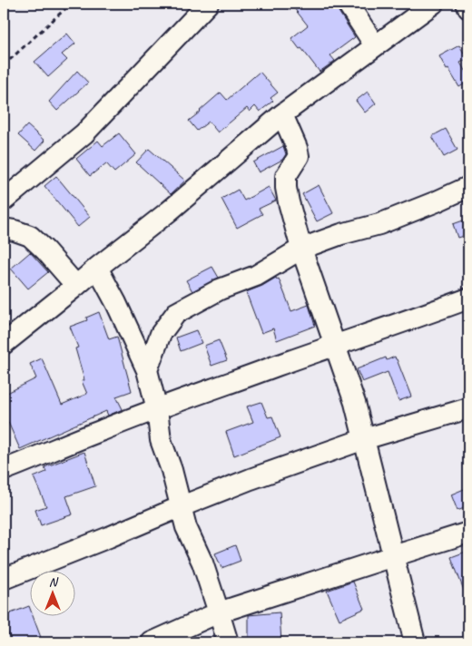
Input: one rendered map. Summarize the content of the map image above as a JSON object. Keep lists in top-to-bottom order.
{
  "north": "top"
}
